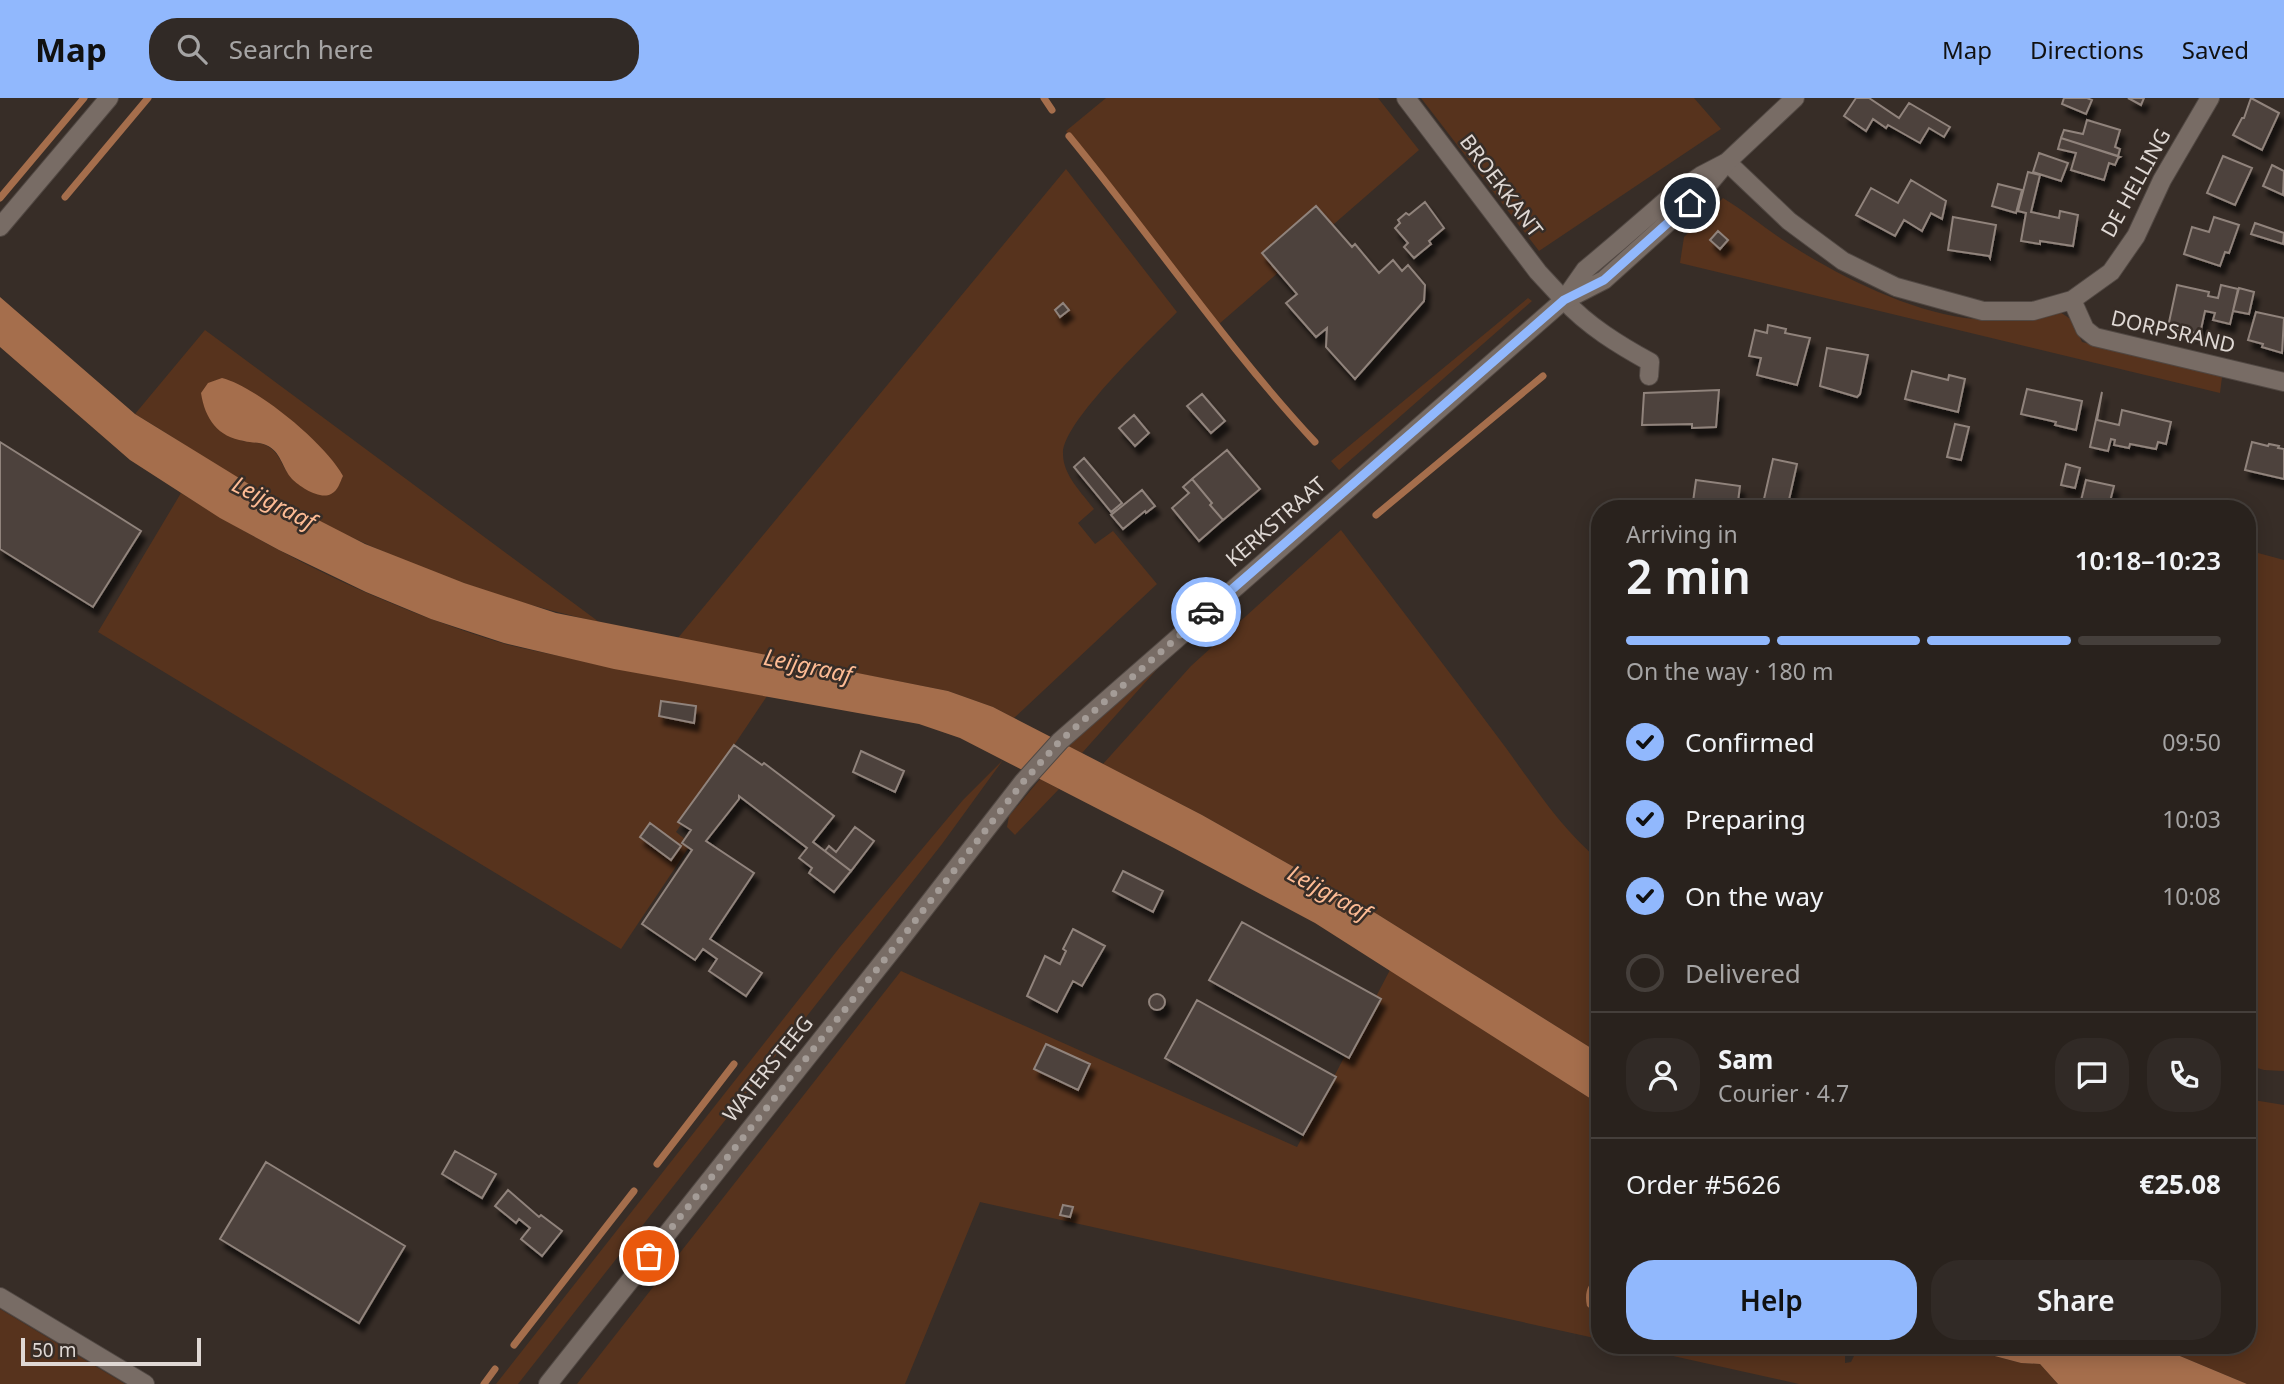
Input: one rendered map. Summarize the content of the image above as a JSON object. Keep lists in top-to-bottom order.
{
  "streets": {
    "street": [
      "DE HELLING",
      "BROEKKANT",
      "DORPSRAND",
      "KERKSTRAAT",
      "WATERSTEEG"
    ]
  },
  "crossings": [
    ["DE HELLING", "DORPSRAND"],
    ["DE HELLING", "KERKSTRAAT"],
    ["BROEKKANT", "KERKSTRAAT"],
    ["KERKSTRAAT", "WATERSTEEG"]
  ],
  "water": ["Leijgraaf"],
  "scale_bar": "50 m",
  "page": {
    "header": "Map",
    "search": "Search here",
    "nav": ["Map", "Directions", "Saved"],
    "heading": ["2 min", "Arriving in", "10:18–10:23"],
    "panel": [
      "Sam",
      "Courier · 4.7",
      "Order #5626",
      "€25.08"
    ],
    "bar": "On the way · 180 m",
    "list": [
      ["Confirmed", "09:50"],
      ["Preparing", "10:03"],
      ["On the way", "10:08"],
      "Delivered"
    ],
    "buttons": ["Help", "Share"],
    "scale": "50 m"
  }
}
